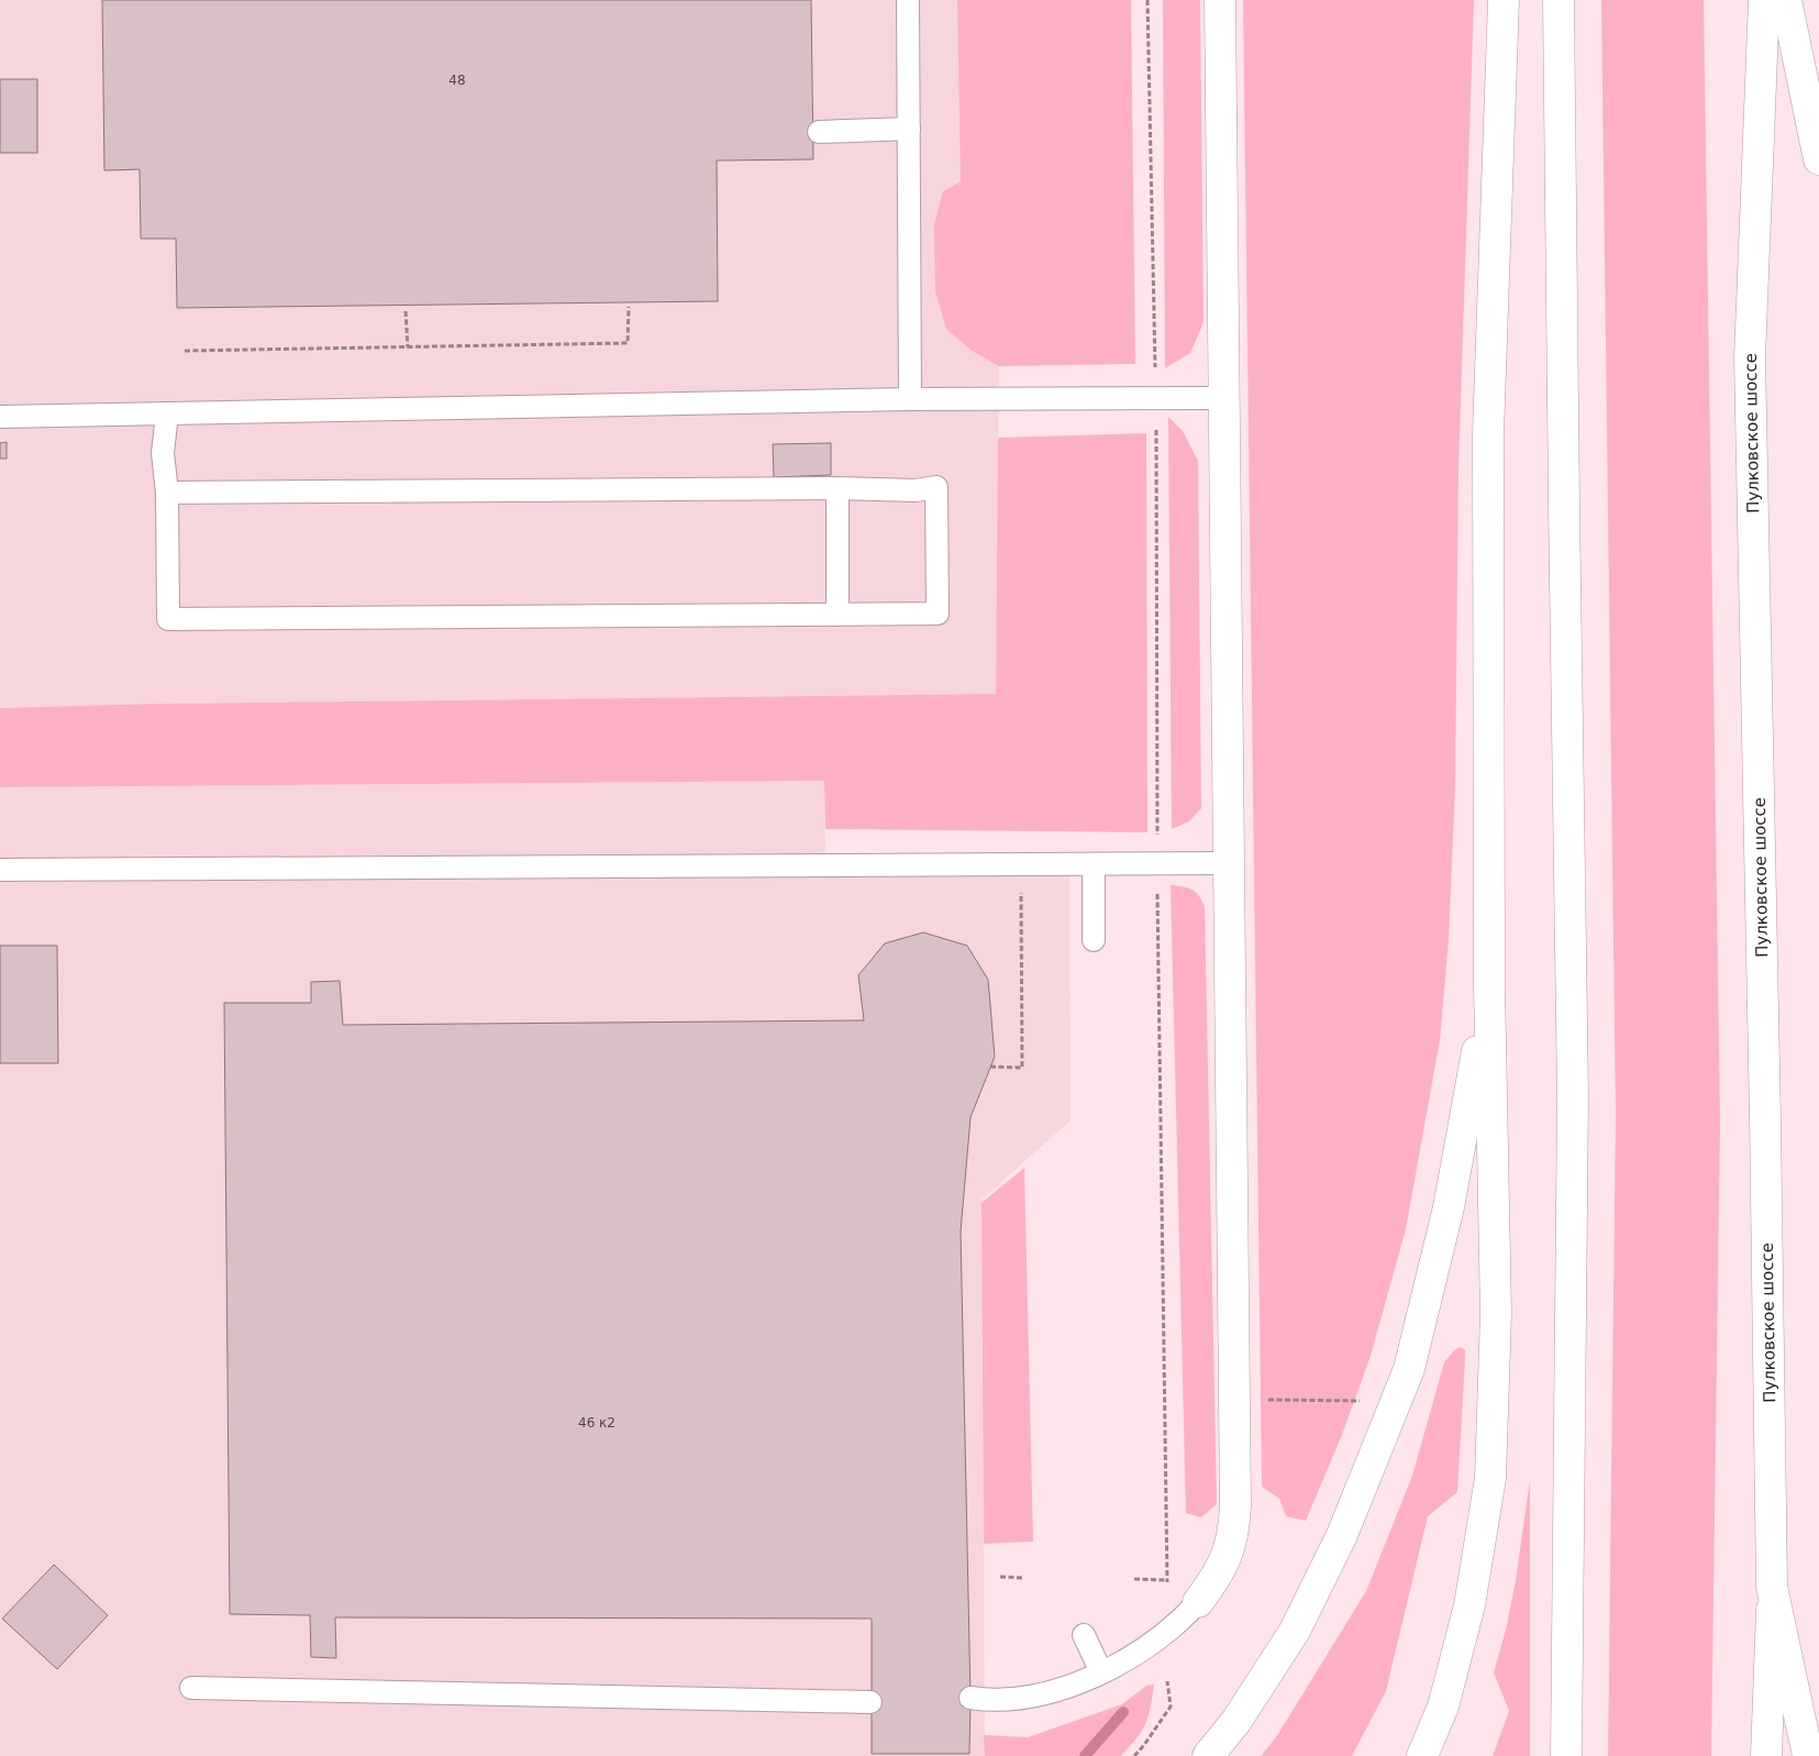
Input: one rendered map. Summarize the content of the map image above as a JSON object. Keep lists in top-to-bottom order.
{
  "streets": {
    "main road": ["Пулковское шоссе"]
  },
  "house_numbers": ["48", "46 к2"]
}
